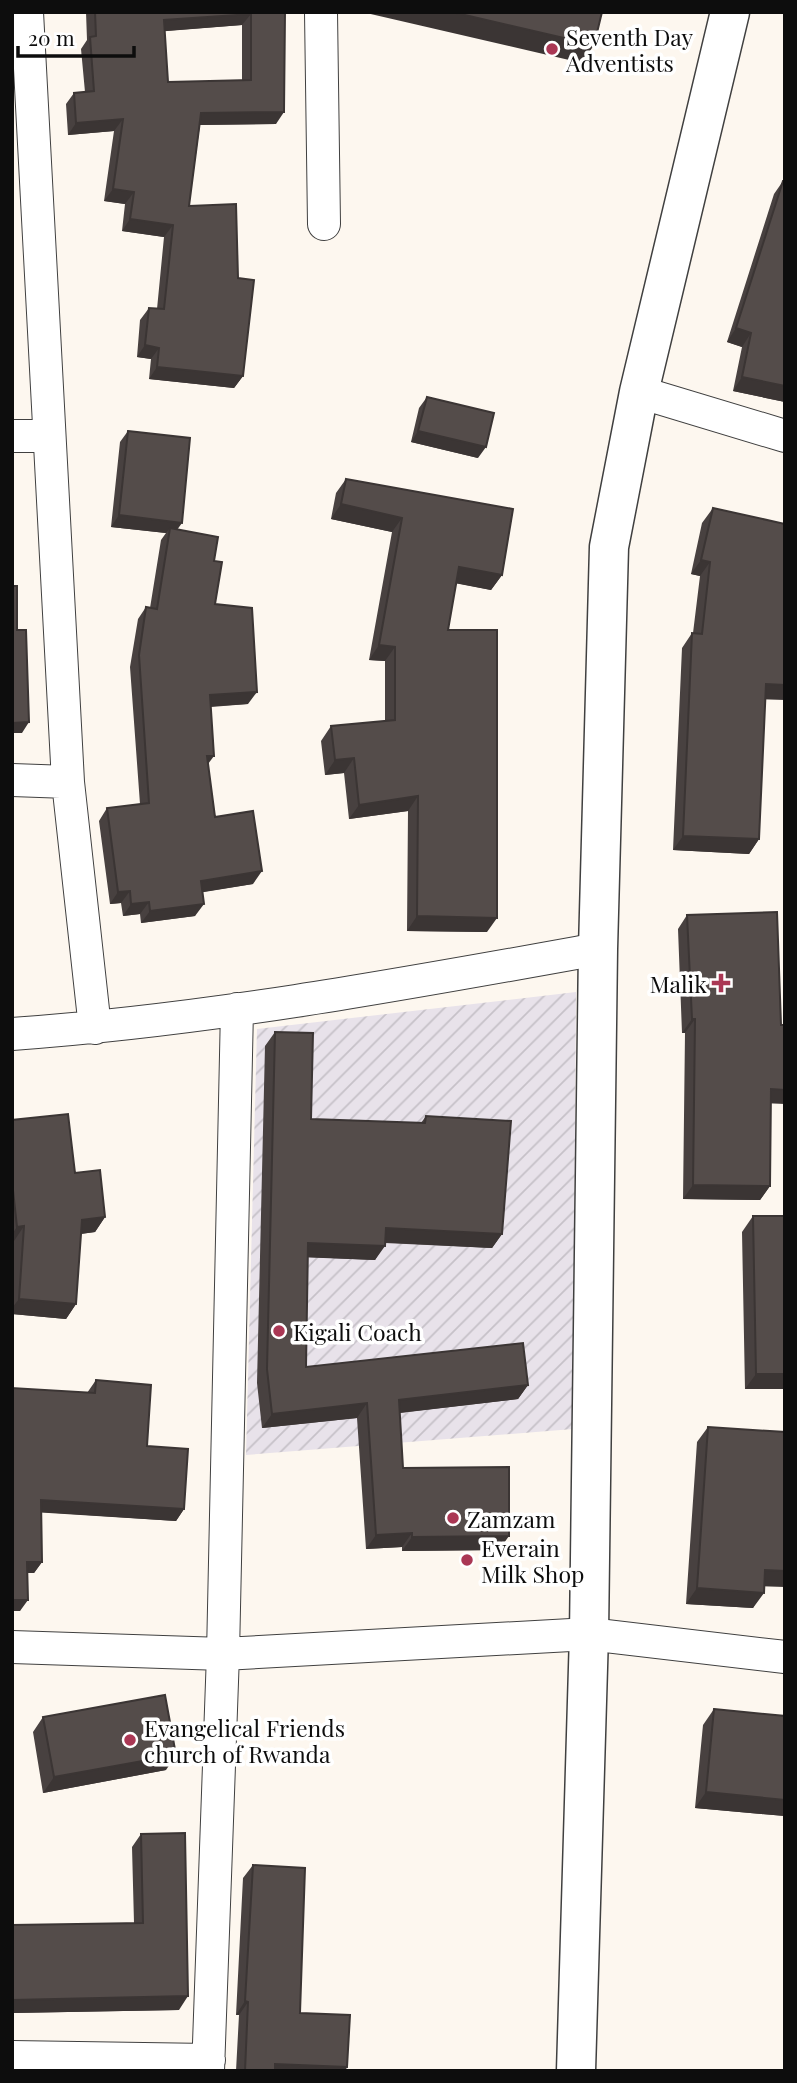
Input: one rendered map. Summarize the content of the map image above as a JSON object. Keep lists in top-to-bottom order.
{
  "places": {
    "other": [
      "Seventh Day Adventists",
      "Kigali Coach",
      "Zamzam",
      "Everain Milk Shop",
      "Evangelical Friends church of Rwanda"
    ],
    "health": ["Malik"]
  },
  "scale_bar": "20 m"
}
